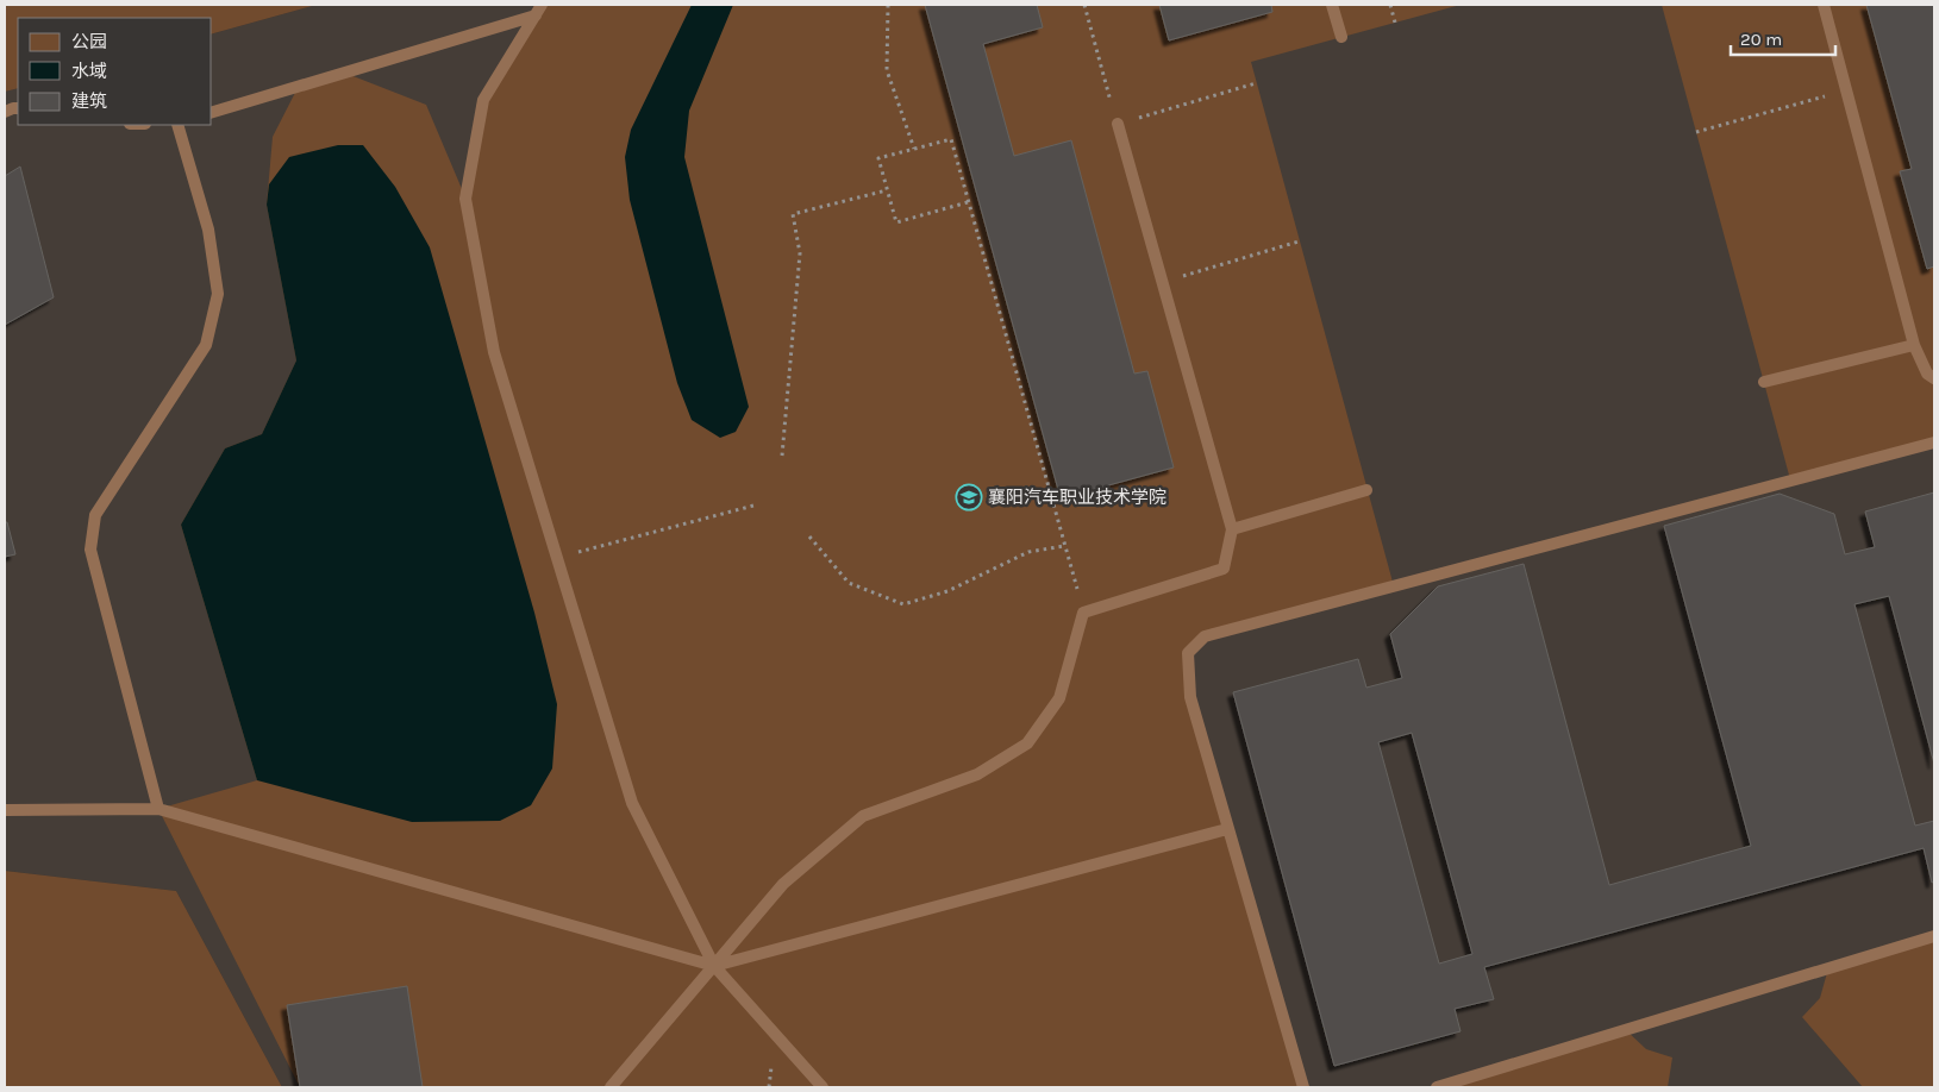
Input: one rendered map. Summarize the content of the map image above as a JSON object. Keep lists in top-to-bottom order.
{
  "places": {
    "school or university": ["襄阳汽车职业技术学院"]
  },
  "legend": ["公园", "水域", "建筑"],
  "scale_bar": "20 m"
}
